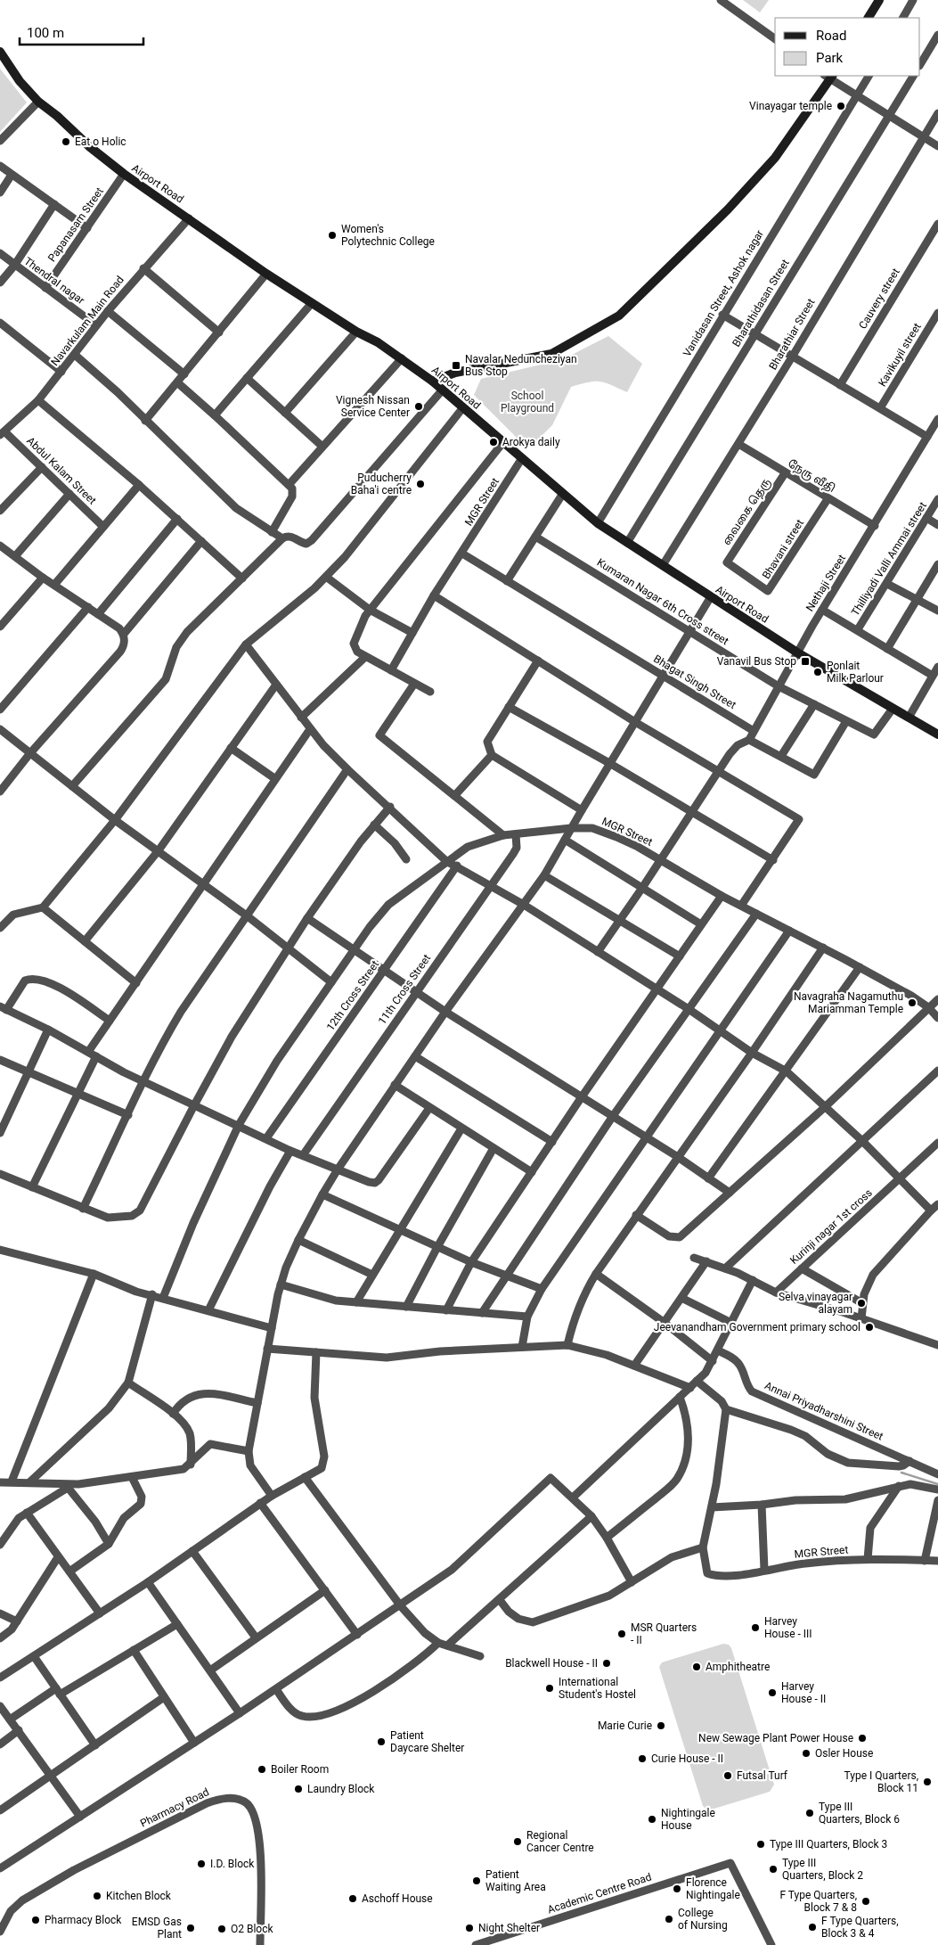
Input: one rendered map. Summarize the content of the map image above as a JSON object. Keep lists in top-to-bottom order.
{
  "streets": {
    "street": [
      "Airport Road",
      "Papanasam Street",
      "Thendral nagar",
      "Vanidasan Street, Ashok nagar",
      "Cauvery street",
      "Bharathidasan Street",
      "Navarkulam Main Road",
      "Bharathiar Street",
      "Kavikuyil street",
      "Abdul Kalam Street",
      "நேரு வீதி",
      "MGR Street",
      "வைகை தெரு",
      "Bhavani street",
      "Thilliyadi Valli Ammai street",
      "Nethaji Street",
      "Kumaran Nagar 6th Cross street",
      "Bhagat Singh Street",
      "11th Cross Street",
      "12th Cross Street",
      "Kurinji nagar 1st cross",
      "Annai Priyadharshini Street",
      "Pharmacy Road",
      "Academic Centre Road"
    ]
  },
  "crossings": [
    ["Airport Road", "Papanasam Street"],
    ["Airport Road", "Vanidasan Street, Ashok nagar"],
    ["Airport Road", "Bharathidasan Street"],
    ["Airport Road", "Navarkulam Main Road"],
    ["Airport Road", "Bharathiar Street"],
    ["Airport Road", "MGR Street"],
    ["Airport Road", "Nethaji Street"],
    ["Papanasam Street", "Thendral nagar"],
    ["Thendral nagar", "Navarkulam Main Road"],
    ["Navarkulam Main Road", "Abdul Kalam Street"],
    ["Bharathiar Street", "நேரு வீதி"],
    ["நேரு வீதி", "வைகை தெரு"],
    ["நேரு வீதி", "Bhavani street"],
    ["நேரு வீதி", "Nethaji Street"],
    ["MGR Street", "Bhagat Singh Street"],
    ["MGR Street", "11th Cross Street"],
    ["வைகை தெரு", "Bhavani street"],
    ["Nethaji Street", "Kumaran Nagar 6th Cross street"]
  ],
  "parks": ["School Playground"],
  "places": {
    "other": [
      "Vinayagar temple",
      "Eat o Holic",
      "Women's Polytechnic College",
      "Vignesh Nissan Service Center",
      "Arokya daily",
      "Puducherry Baha'i centre",
      "Ponlait Milk Parlour",
      "Navagraha Nagamuthu Mariamman Temple",
      "Selva vinayagar alayam",
      "Jeevanandham Government primary school",
      "Harvey House - III",
      "MSR Quarters - II",
      "Blackwell House - II",
      "Amphitheatre",
      "International Student's Hostel",
      "Harvey House - II",
      "Marie Curie",
      "New Sewage Plant Power House",
      "Patient Daycare Shelter",
      "Osler House",
      "Curie House - II",
      "Boiler Room",
      "Futsal Turf",
      "Type I Quarters, Block 11",
      "Laundry Block",
      "Type III Quarters, Block 6",
      "Nightingale House",
      "Regional Cancer Centre",
      "Type III Quarters, Block 3",
      "I.D. Block",
      "Type III Quarters, Block 2",
      "Patient Waiting Area",
      "Florence Nightingale",
      "Kitchen Block",
      "Aschoff House",
      "F Type Quarters, Block 7 & 8",
      "College of Nursing",
      "Pharmacy Block",
      "F Type Quarters, Block 3 & 4",
      "EMSD Gas Plant",
      "Night Shelter",
      "O2 Block"
    ],
    "transit": ["Navalar Neduncheziyan Bus Stop", "Vanavil Bus Stop"]
  },
  "legend": ["Road", "Park"],
  "scale_bar": "100 m"
}
